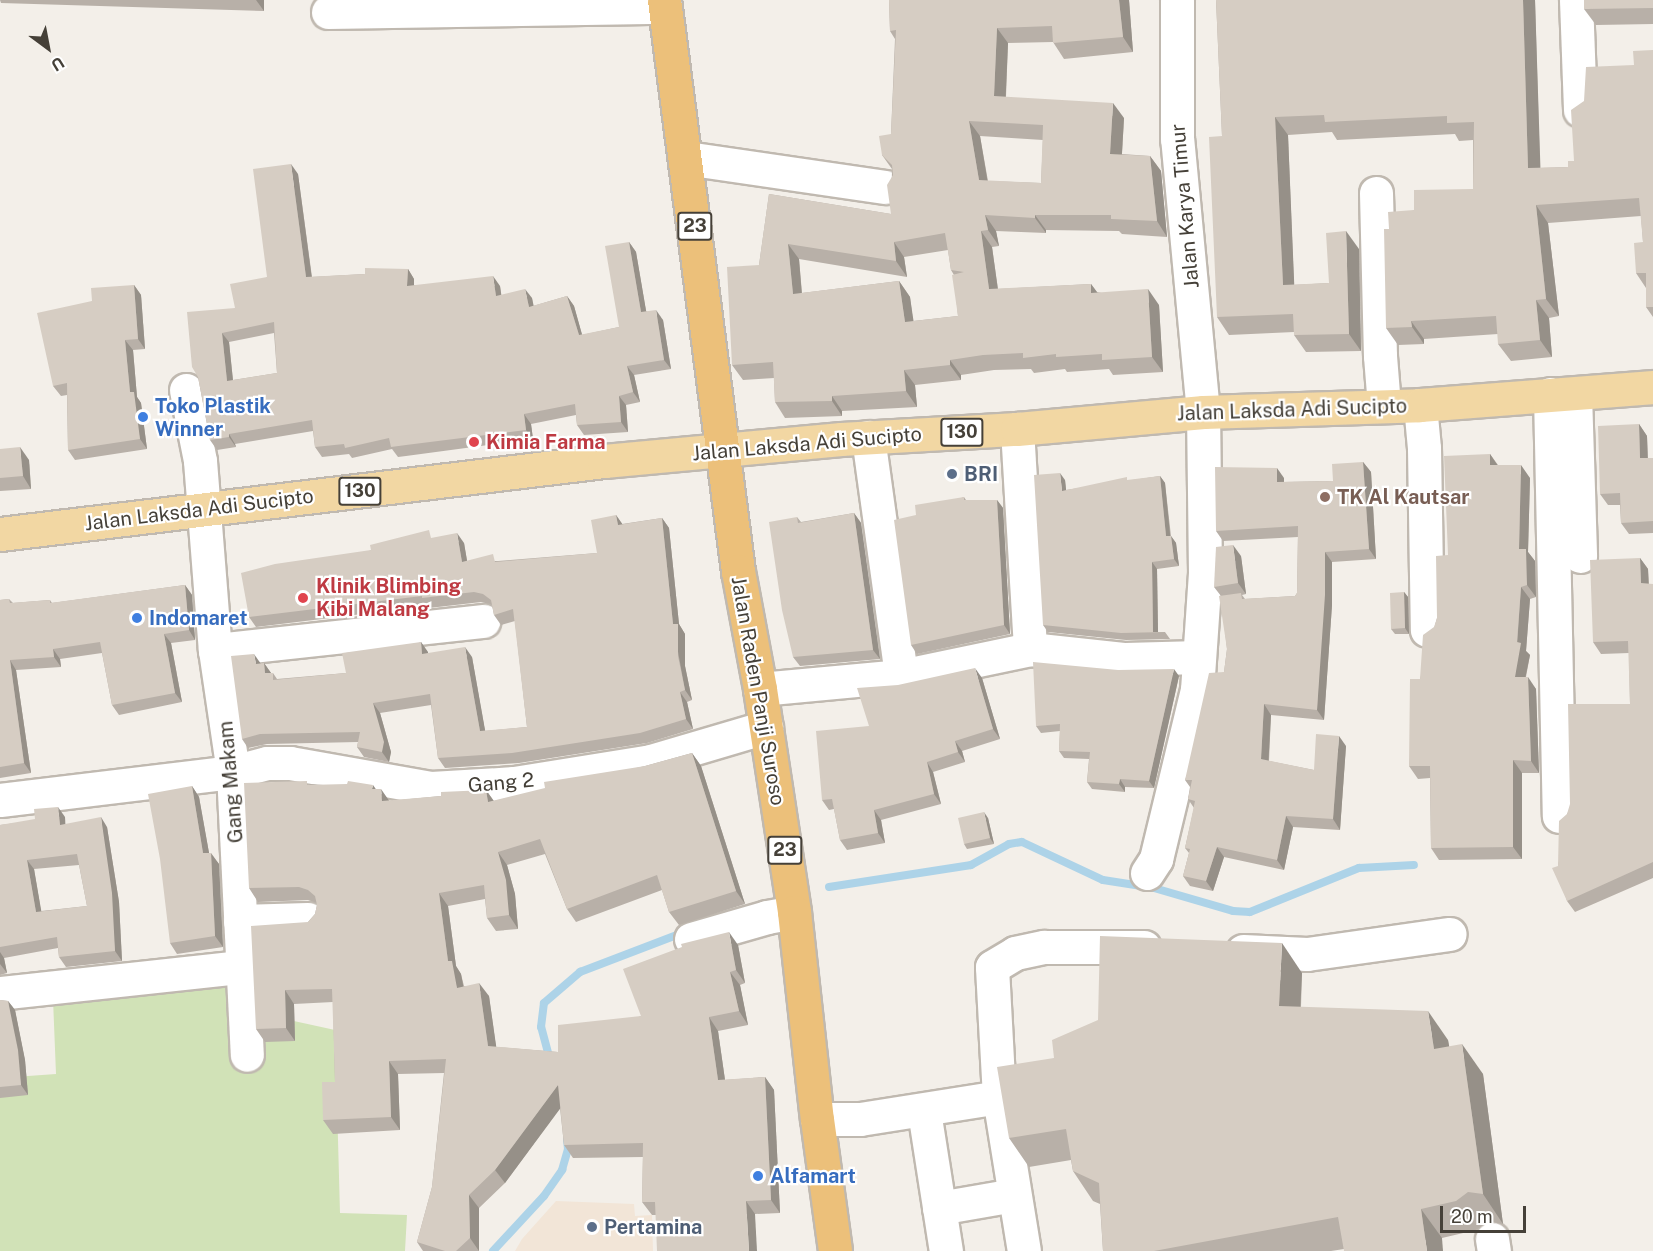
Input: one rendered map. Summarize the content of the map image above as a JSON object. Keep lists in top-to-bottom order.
{
  "streets": {
    "highway": ["23", "Jalan Raden Panji Suroso"],
    "main road": ["Jalan Laksda Adi Sucipto", "130"],
    "street": ["Jalan Karya Timur", "Gang Makam", "Gang 2"]
  },
  "crossings": [
    ["Jalan Karya Timur", "Jalan Laksda Adi Sucipto"],
    ["23", "Jalan Laksda Adi Sucipto"],
    ["23", "Jalan Raden Panji Suroso"],
    ["Jalan Laksda Adi Sucipto", "Jalan Raden Panji Suroso"],
    ["Jalan Laksda Adi Sucipto", "Gang Makam"],
    ["Jalan Raden Panji Suroso", "Gang 2"],
    ["Gang Makam", "Gang 2"]
  ],
  "places": [
    "Toko Plastik Winner",
    "Kimia Farma",
    "BRI",
    "TK Al Kautsar",
    "Klinik Blimbing Kibi Malang",
    "Indomaret",
    "Alfamart",
    "Pertamina"
  ],
  "scale_bar": "20 m",
  "north": "bottom right"
}
